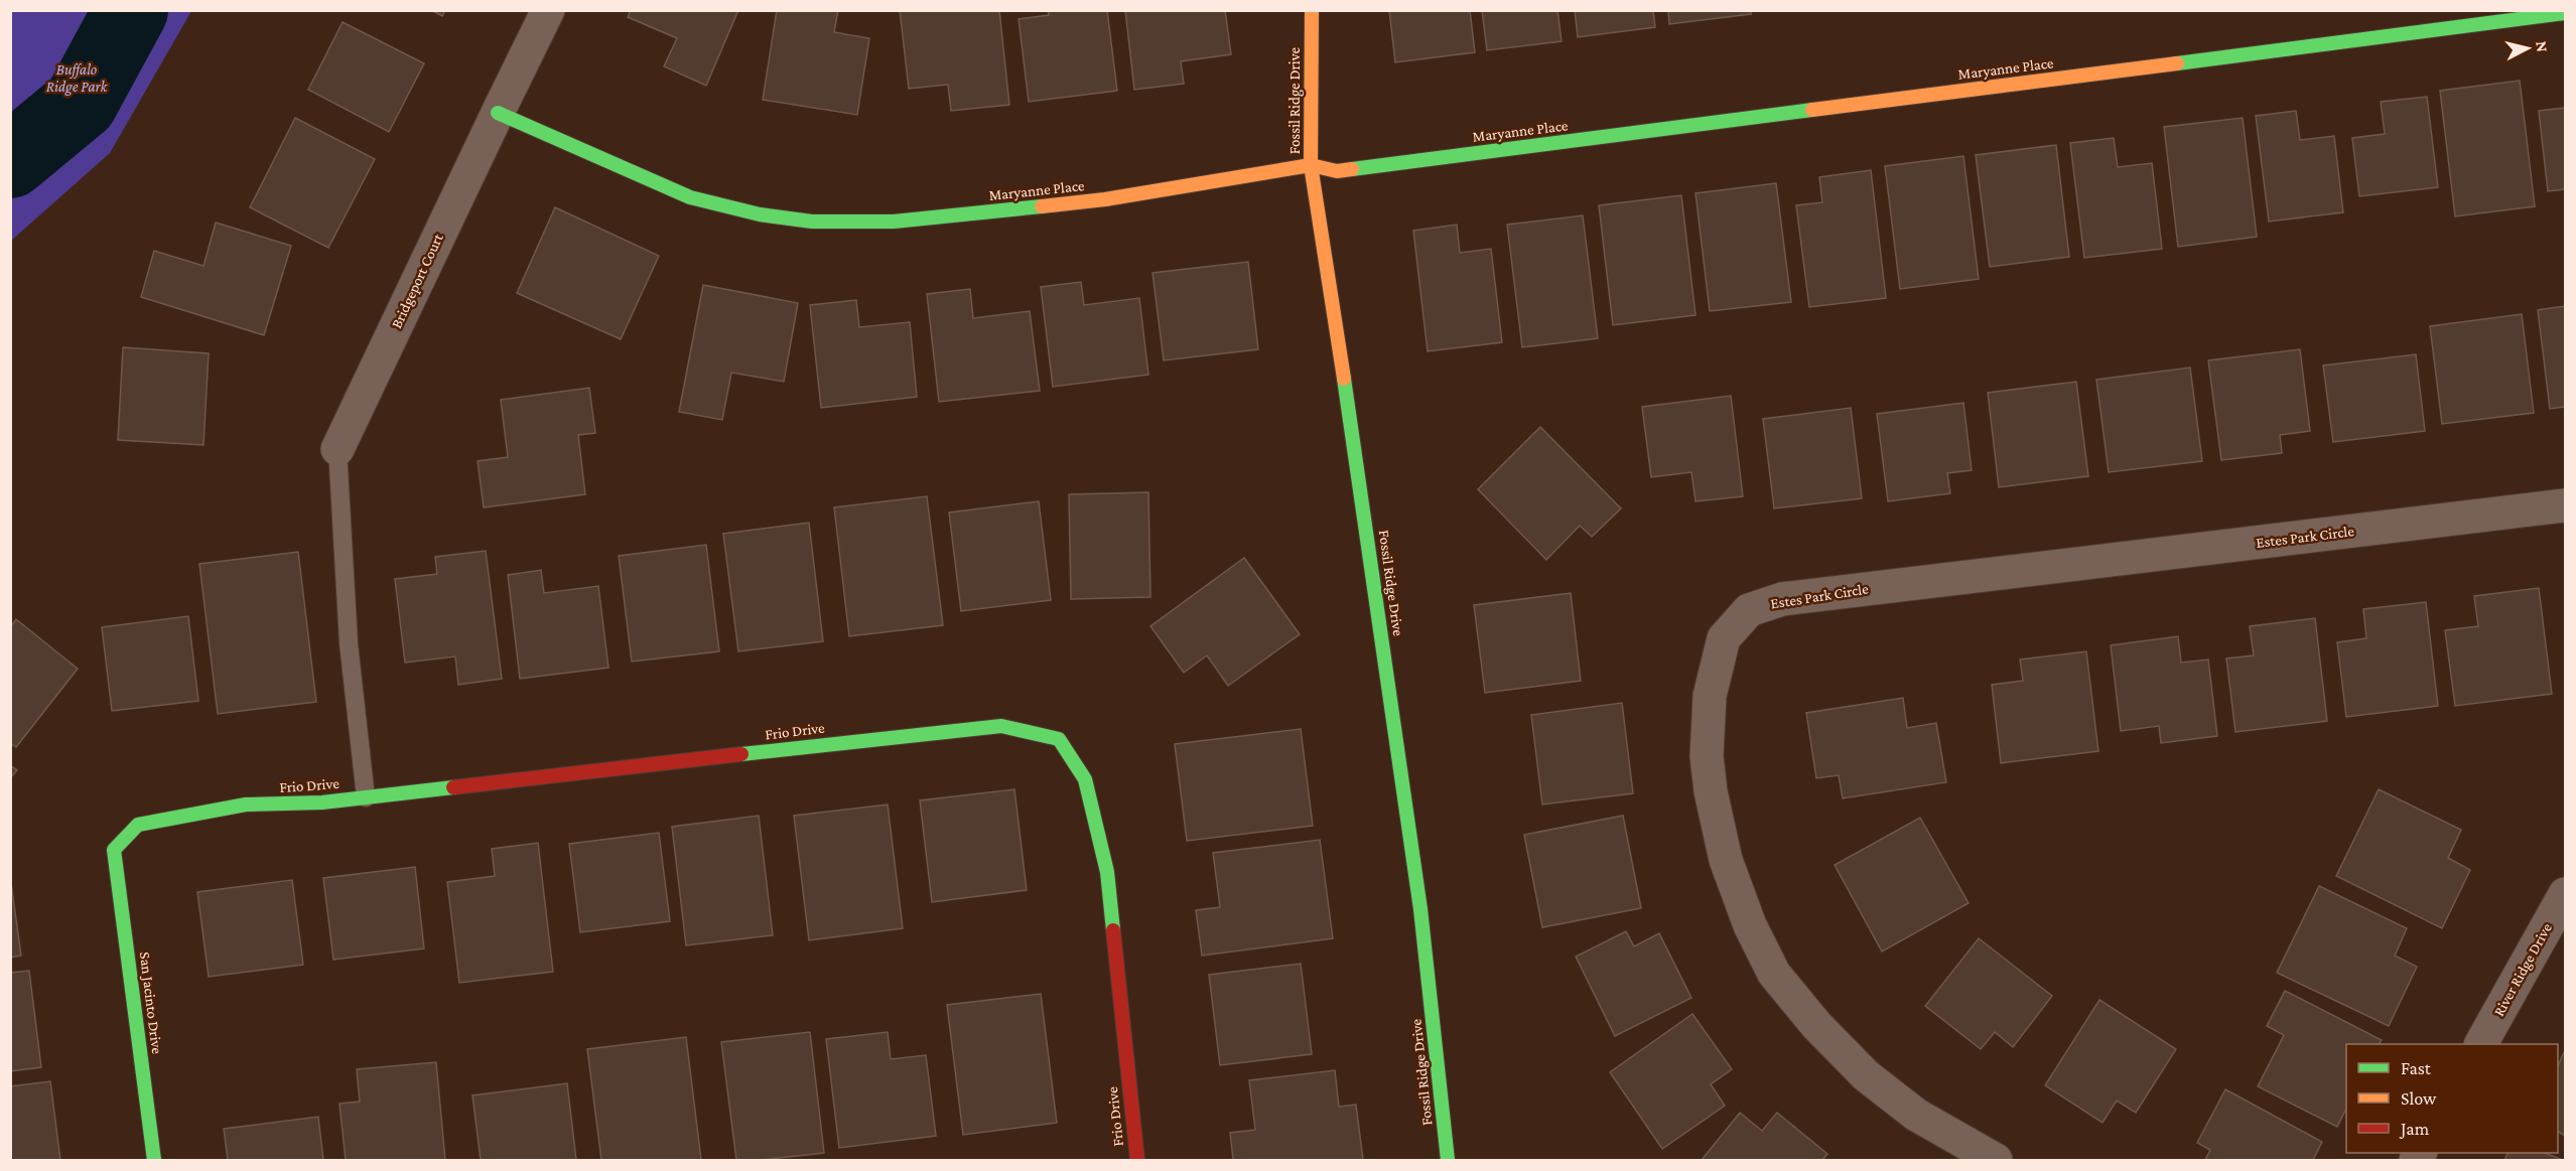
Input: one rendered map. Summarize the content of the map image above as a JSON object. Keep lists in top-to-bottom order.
{
  "streets": {
    "street": [
      "Maryanne Place",
      "Fossil Ridge Drive",
      "Bridgeport Court",
      "Estes Park Circle",
      "Frio Drive",
      "River Ridge Drive",
      "San Jacinto Drive"
    ]
  },
  "crossings": [
    ["Maryanne Place", "Fossil Ridge Drive"],
    ["Maryanne Place", "Bridgeport Court"],
    ["Frio Drive", "San Jacinto Drive"]
  ],
  "parks": ["Buffalo Ridge Park"],
  "legend": ["Fast", "Slow", "Jam"],
  "north": "right"
}
